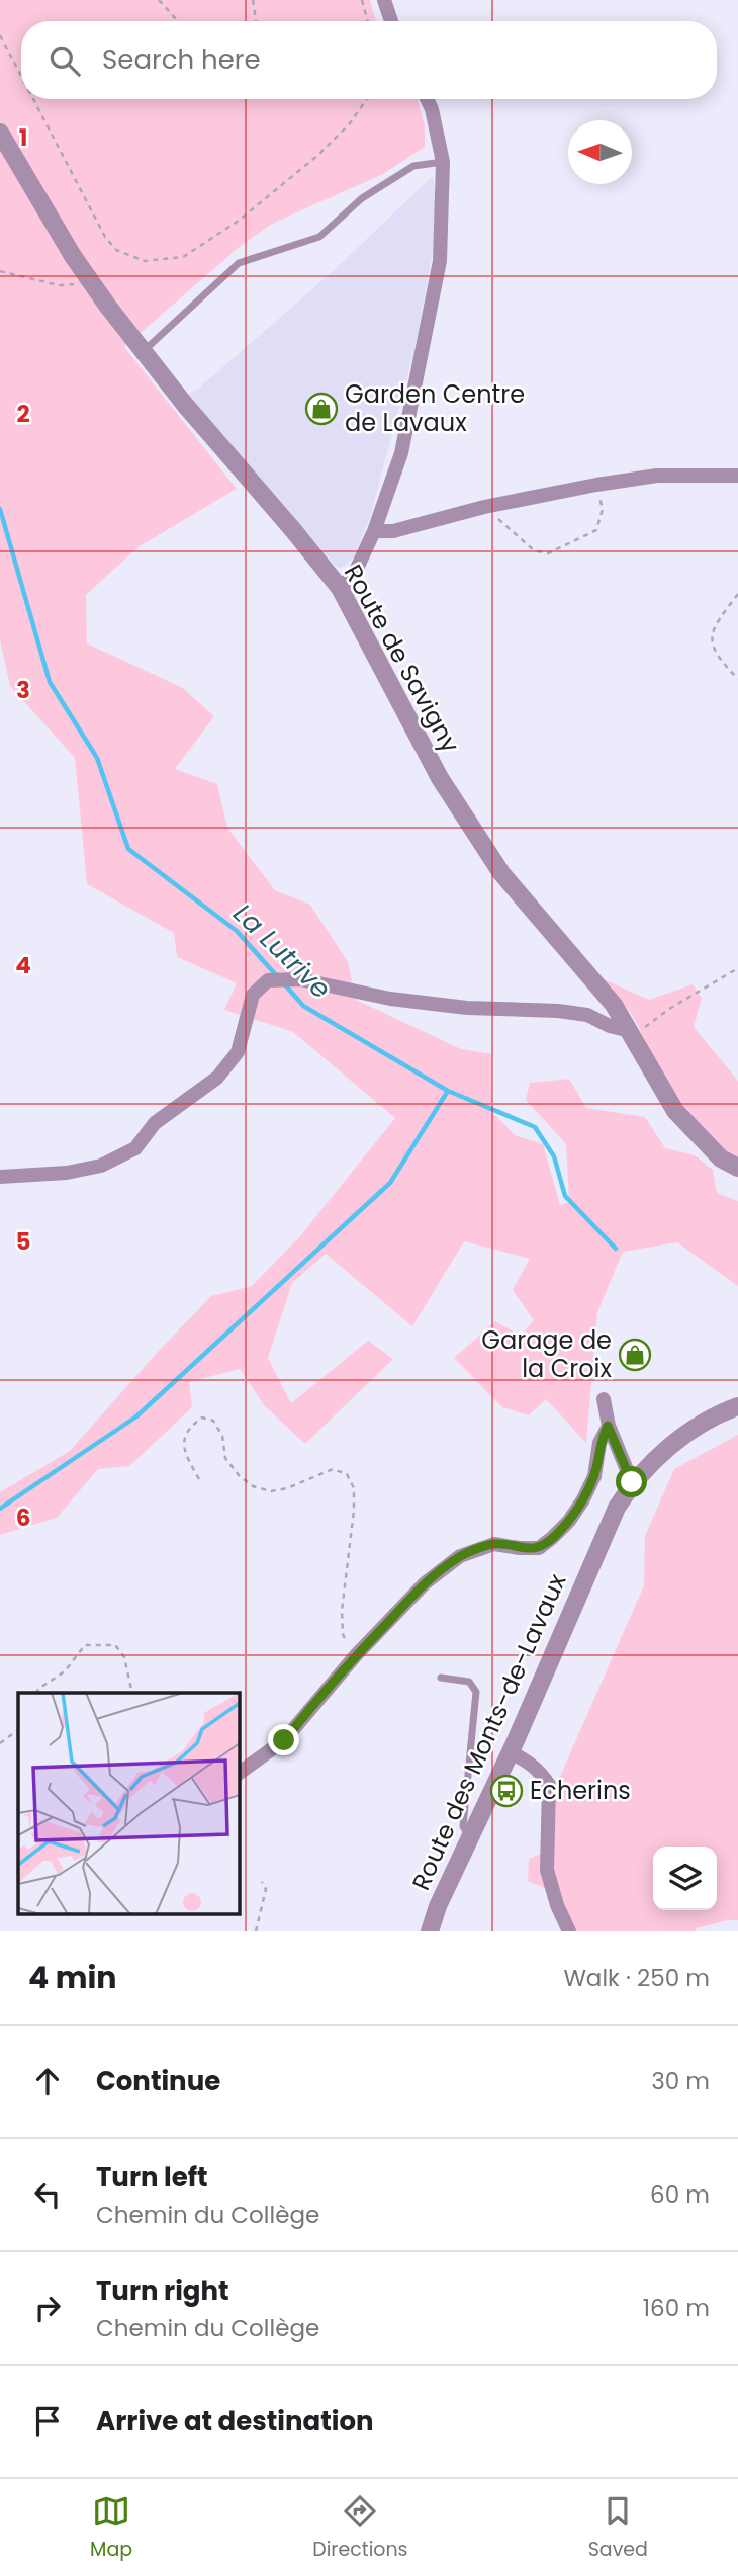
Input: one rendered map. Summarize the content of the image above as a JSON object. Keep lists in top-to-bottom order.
{
  "streets": {
    "street": ["Route de Savigny", "Route des Monts-de-Lavaux"]
  },
  "water": ["La Lutrive"],
  "places": {
    "shop": ["Garden Centre de Lavaux", "Garage de la Croix"],
    "bus stop": ["Echerins"]
  },
  "north": "left",
  "page": {
    "search": "Search here",
    "heading": ["4 min", "Walk · 250 m"],
    "list": [
      ["Continue", "30 m"],
      ["Turn left", "Chemin du Collège", "60 m"],
      ["Turn right", "Chemin du Collège", "160 m"],
      "Arrive at destination"
    ],
    "nav": ["Map", "Directions", "Saved"]
  },
  "grid": {
    "rows": [
      "1",
      "2",
      "3",
      "4",
      "5",
      "6"
    ]
  }
}
